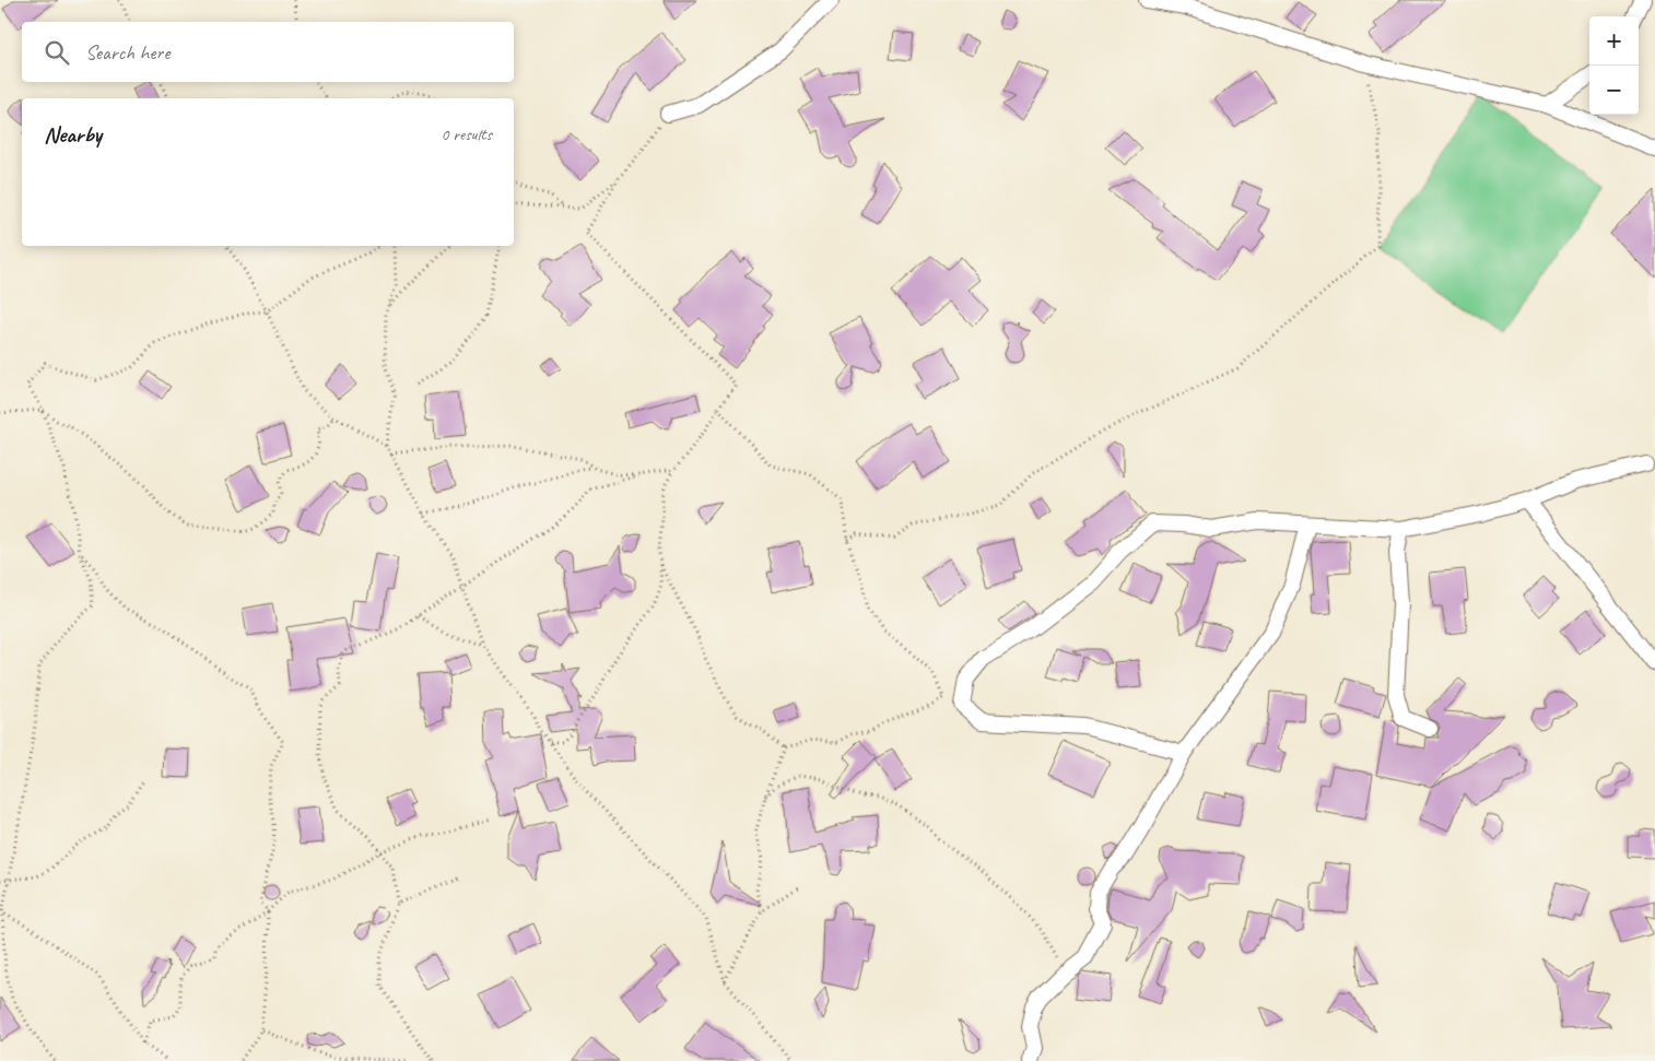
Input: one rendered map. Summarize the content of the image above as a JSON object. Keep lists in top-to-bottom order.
{
  "page": {
    "map_buttons": ["+", "−"],
    "search": "Search here",
    "heading": ["Nearby", "0 results"]
  }
}
